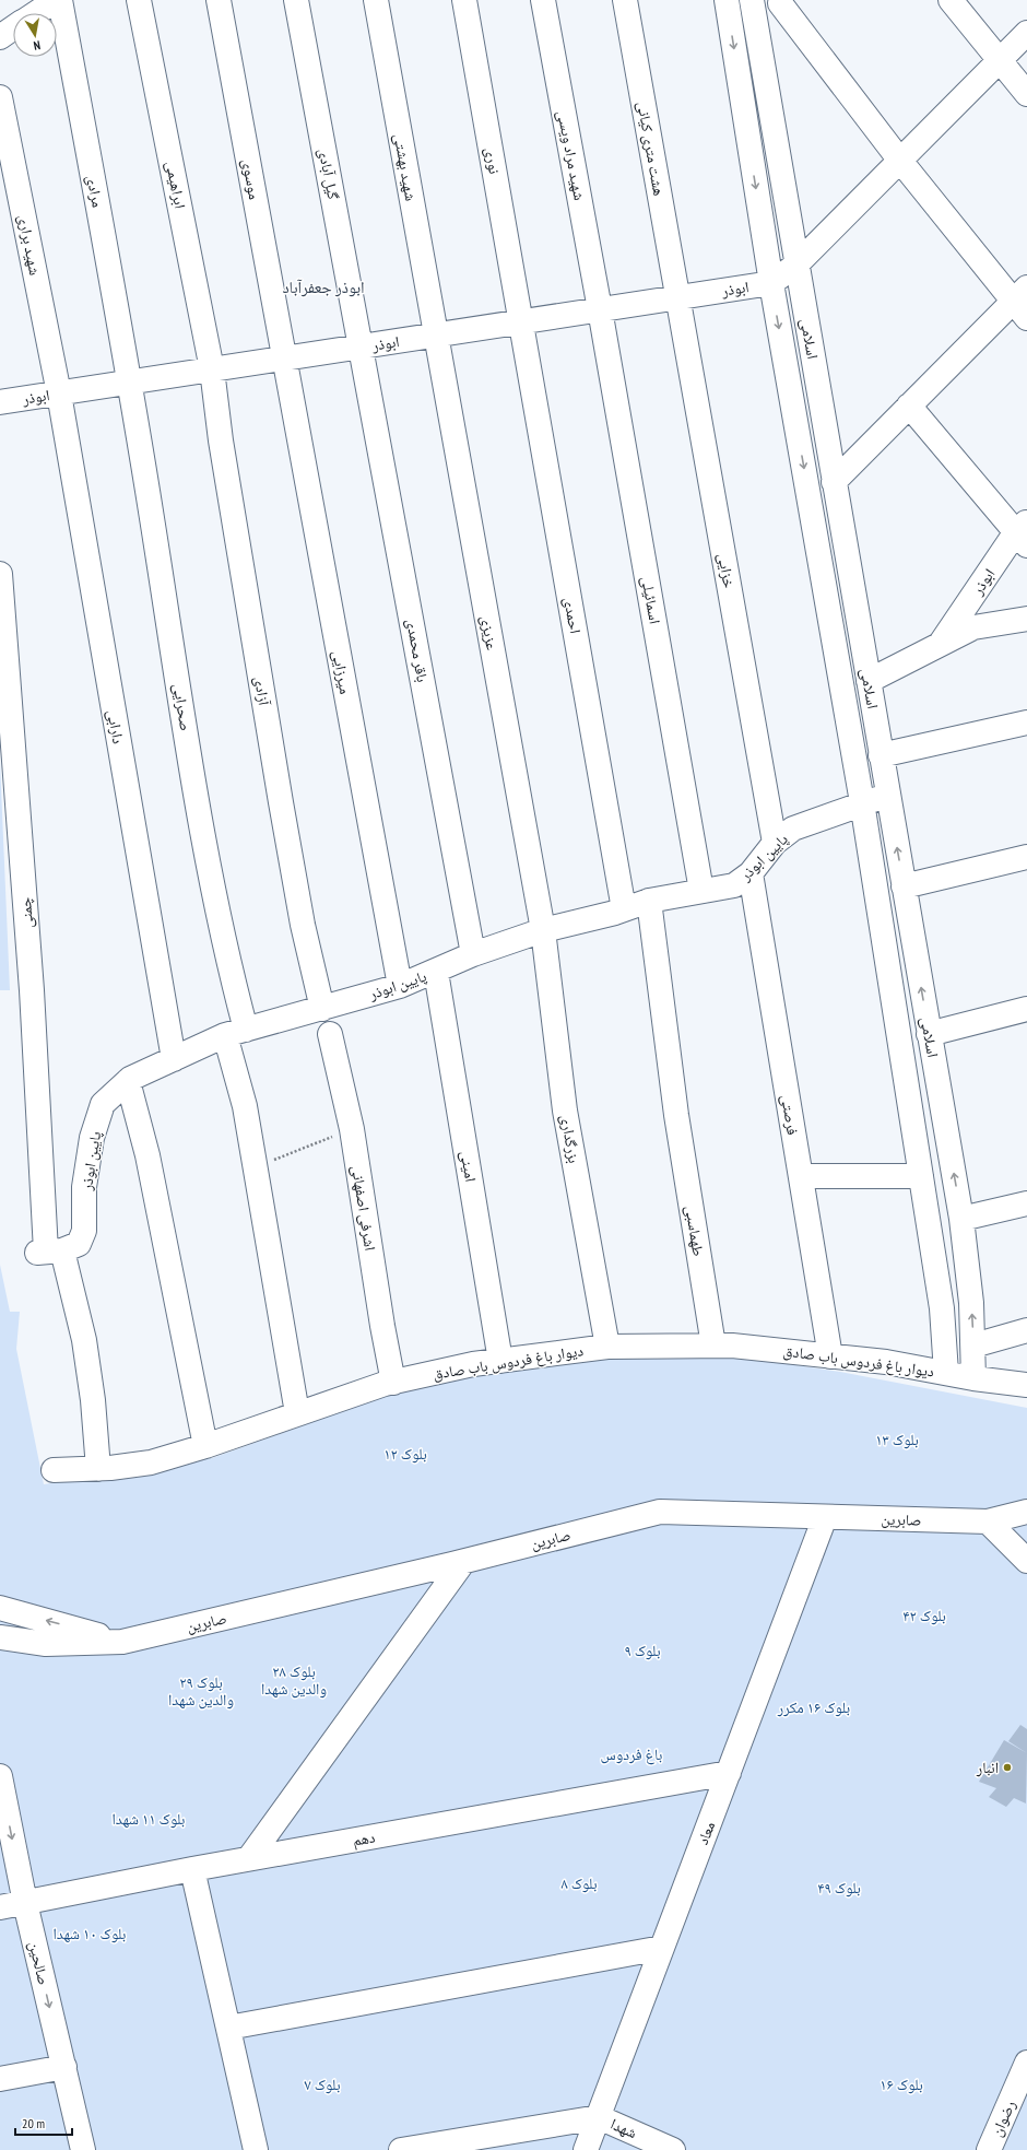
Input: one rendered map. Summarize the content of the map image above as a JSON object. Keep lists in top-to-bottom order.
{
  "streets": {
    "street": [
      "هشت متری کیانی",
      "شهید مراد ویسی",
      "نوری",
      "شهید بهشتی",
      "گیل آبادی",
      "موسوی",
      "ابراهیمی",
      "مرادی",
      "شهید براری",
      "ابوذر",
      "اسلامی",
      "خزایی",
      "اسمائیلی",
      "احمدی",
      "عزیزی",
      "باقر محمدی",
      "میرزایی",
      "آزادی",
      "صحرایی",
      "دارابی",
      "پایین ابوذر",
      "چمنی",
      "فرصتی",
      "بزرگداری",
      "امینی",
      "اشرفی اصفهانی",
      "طهماسبی",
      "دیوار باغ فردوس باب صادق",
      "صابرین",
      "معاد",
      "دهم",
      "صالحین",
      "رضوان",
      "شهدا"
    ]
  },
  "crossings": [
    ["هشت متری کیانی", "ابوذر"],
    ["هشت متری کیانی", "خزایی"],
    ["شهید مراد ویسی", "ابوذر"],
    ["شهید مراد ویسی", "اسمائیلی"],
    ["نوری", "ابوذر"],
    ["نوری", "احمدی"],
    ["شهید بهشتی", "ابوذر"],
    ["شهید بهشتی", "عزیزی"],
    ["گیل آبادی", "ابوذر"],
    ["گیل آبادی", "باقر محمدی"],
    ["موسوی", "ابوذر"],
    ["موسوی", "میرزایی"],
    ["ابراهیمی", "ابوذر"],
    ["ابراهیمی", "آزادی"],
    ["مرادی", "ابوذر"],
    ["مرادی", "صحرایی"],
    ["شهید براری", "ابوذر"],
    ["شهید براری", "دارابی"],
    ["ابوذر", "اسلامی"],
    ["ابوذر", "خزایی"],
    ["ابوذر", "اسمائیلی"],
    ["ابوذر", "احمدی"],
    ["ابوذر", "عزیزی"],
    ["ابوذر", "باقر محمدی"],
    ["ابوذر", "میرزایی"],
    ["ابوذر", "آزادی"],
    ["ابوذر", "صحرایی"],
    ["ابوذر", "دارابی"],
    ["اسلامی", "پایین ابوذر"],
    ["اسلامی", "دیوار باغ فردوس باب صادق"],
    ["خزایی", "پایین ابوذر"],
    ["اسمائیلی", "پایین ابوذر"],
    ["احمدی", "پایین ابوذر"],
    ["عزیزی", "پایین ابوذر"],
    ["عزیزی", "بزرگداری"],
    ["باقر محمدی", "پایین ابوذر"],
    ["میرزایی", "پایین ابوذر"],
    ["آزادی", "پایین ابوذر"],
    ["صحرایی", "پایین ابوذر"],
    ["صحرایی", "دیوار باغ فردوس باب صادق"],
    ["دارابی", "پایین ابوذر"],
    ["پایین ابوذر", "چمنی"],
    ["پایین ابوذر", "فرصتی"],
    ["پایین ابوذر", "بزرگداری"],
    ["پایین ابوذر", "امینی"],
    ["پایین ابوذر", "طهماسبی"],
    ["چمنی", "دیوار باغ فردوس باب صادق"],
    ["فرصتی", "دیوار باغ فردوس باب صادق"],
    ["بزرگداری", "دیوار باغ فردوس باب صادق"],
    ["امینی", "دیوار باغ فردوس باب صادق"],
    ["اشرفی اصفهانی", "دیوار باغ فردوس باب صادق"],
    ["طهماسبی", "دیوار باغ فردوس باب صادق"],
    ["صابرین", "معاد"],
    ["معاد", "دهم"],
    ["معاد", "شهدا"],
    ["دهم", "صالحین"]
  ],
  "districts": ["ابوذر جعفرآباد"],
  "parks": [
    "بلوک ۱۳",
    "بلوک ۱۲",
    "بلوک ۴۲",
    "بلوک ۹",
    "بلوک ۲۸ والدین شهدا",
    "بلوک ۲۹ والدین شهدا",
    "بلوک ۱۶ مکرر",
    "باغ فردوس",
    "بلوک ۱۱ شهدا",
    "بلوک ۸",
    "بلوک ۴۹",
    "بلوک ۱۰ شهدا",
    "بلوک ۷",
    "بلوک ۱۶"
  ],
  "places": ["انبار"],
  "scale_bar": "20 m",
  "north": "bottom"
}
